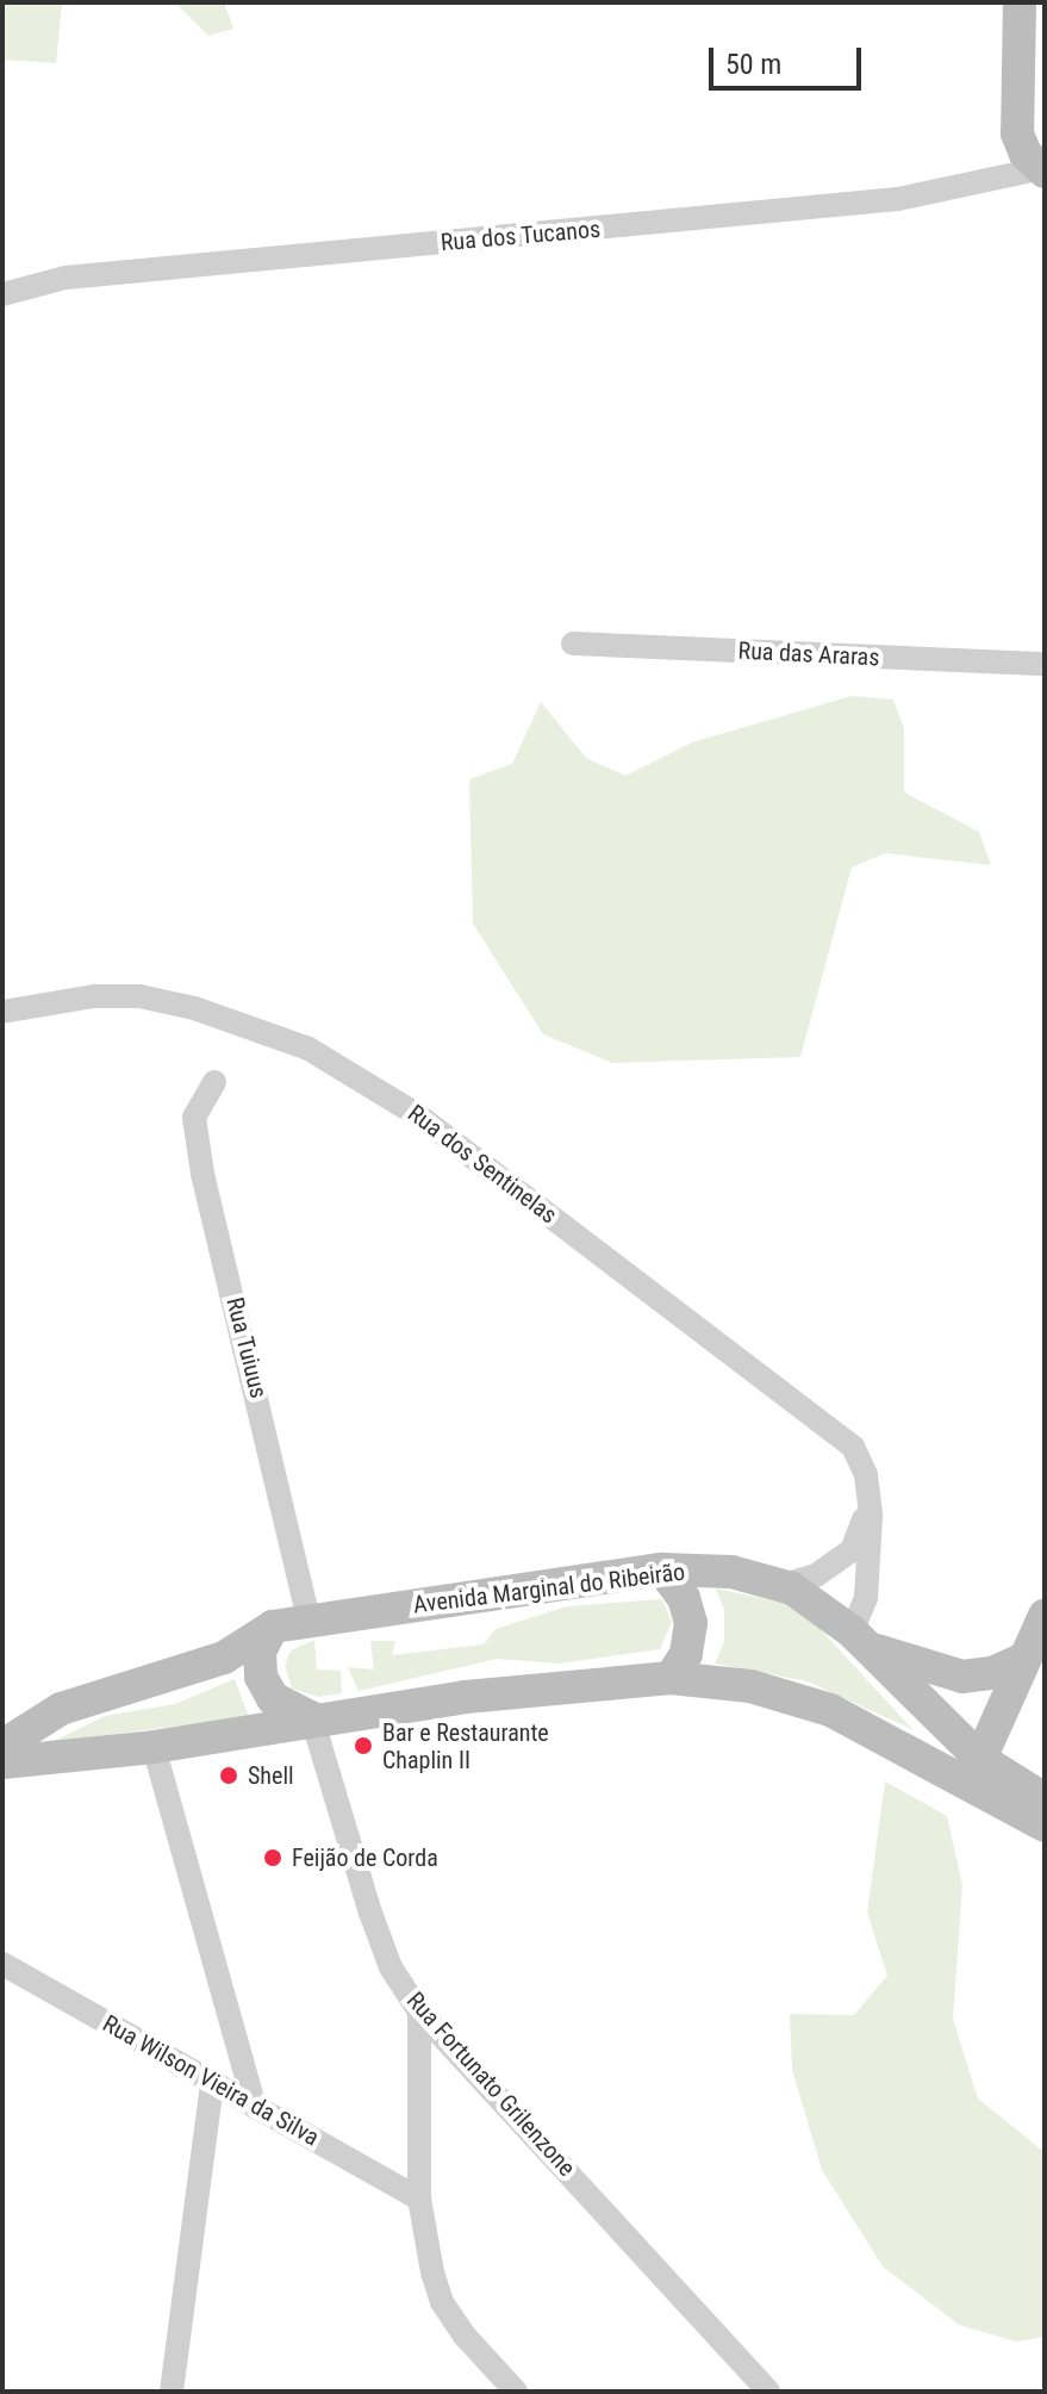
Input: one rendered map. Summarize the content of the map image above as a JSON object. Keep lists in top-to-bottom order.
{
  "streets": {
    "main road": ["Avenida Marginal do Ribeirão"],
    "street": [
      "Rua dos Tucanos",
      "Rua das Araras",
      "Rua dos Sentinelas",
      "Rua Tuiuus",
      "Rua Wilson Vieira da Silva",
      "Rua Fortunato Grilenzone"
    ]
  },
  "crossings": [
    ["Rua dos Sentinelas", "Avenida Marginal do Ribeirão"],
    ["Rua Tuiuus", "Avenida Marginal do Ribeirão"]
  ],
  "places": ["Bar e Restaurante Chaplin II", "Shell", "Feijão de Corda"],
  "scale_bar": "50 m"
}
